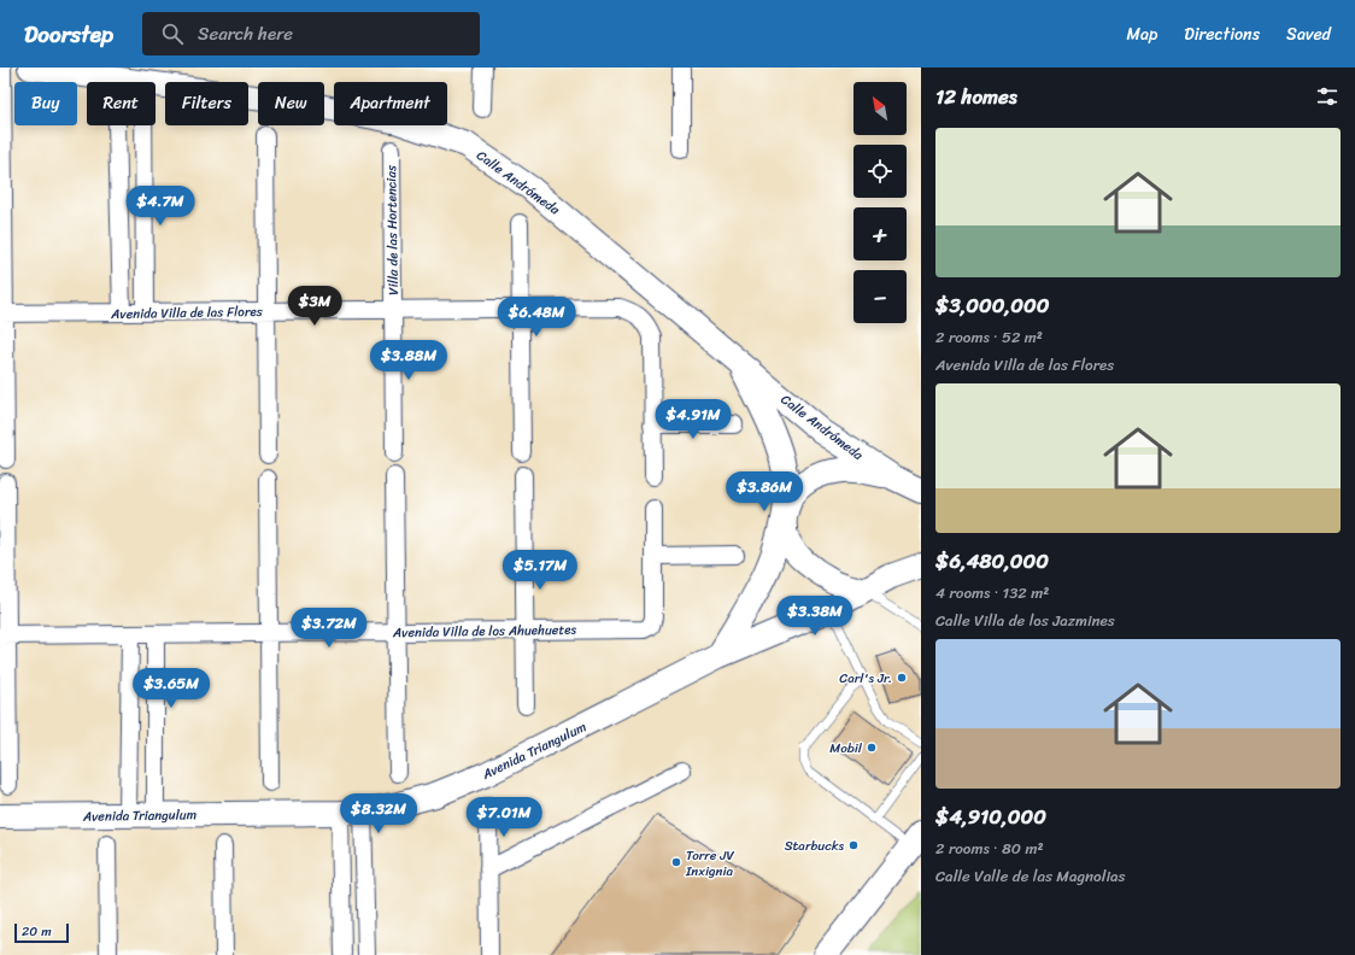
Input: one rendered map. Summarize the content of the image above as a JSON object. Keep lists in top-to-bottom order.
{
  "streets": {
    "main road": ["Calle Andrómeda", "Avenida Triangulum"],
    "street": ["Villa de las Hortencias", "Avenida Villa de las Flores", "Avenida Villa de los Ahuehuetes"]
  },
  "crossings": [
    ["Villa de las Hortencias", "Avenida Villa de las Flores"]
  ],
  "places": [
    "Carl's Jr.",
    "Mobil",
    "Starbucks",
    "Torre JV Inxignia"
  ],
  "scale_bar": "20 m",
  "north": "top left",
  "page": {
    "header": "Doorstep",
    "search": "Search here",
    "nav": ["Map", "Directions", "Saved"],
    "heading": "12 homes",
    "map_buttons": ["+", "−"],
    "chip": [
      "Buy",
      "Rent",
      "Filters",
      "New",
      "Apartment"
    ],
    "list": [
      {
        "name": "$3,000,000",
        "note": "2 rooms · 52 m² · Avenida Villa de las Flores"
      },
      {
        "name": "$6,480,000",
        "note": "4 rooms · 132 m² · Calle Villa de los Jazmines"
      },
      {
        "name": "$4,910,000",
        "note": "2 rooms · 80 m² · Calle Valle de las Magnolias"
      }
    ],
    "price": [
      "$4.7M",
      "$3M",
      "$6.48M",
      "$3.88M",
      "$4.91M",
      "$3.86M",
      "$5.17M",
      "$3.38M",
      "$3.72M",
      "$3.65M",
      "$8.32M",
      "$7.01M"
    ],
    "scale": "20 m"
  }
}
